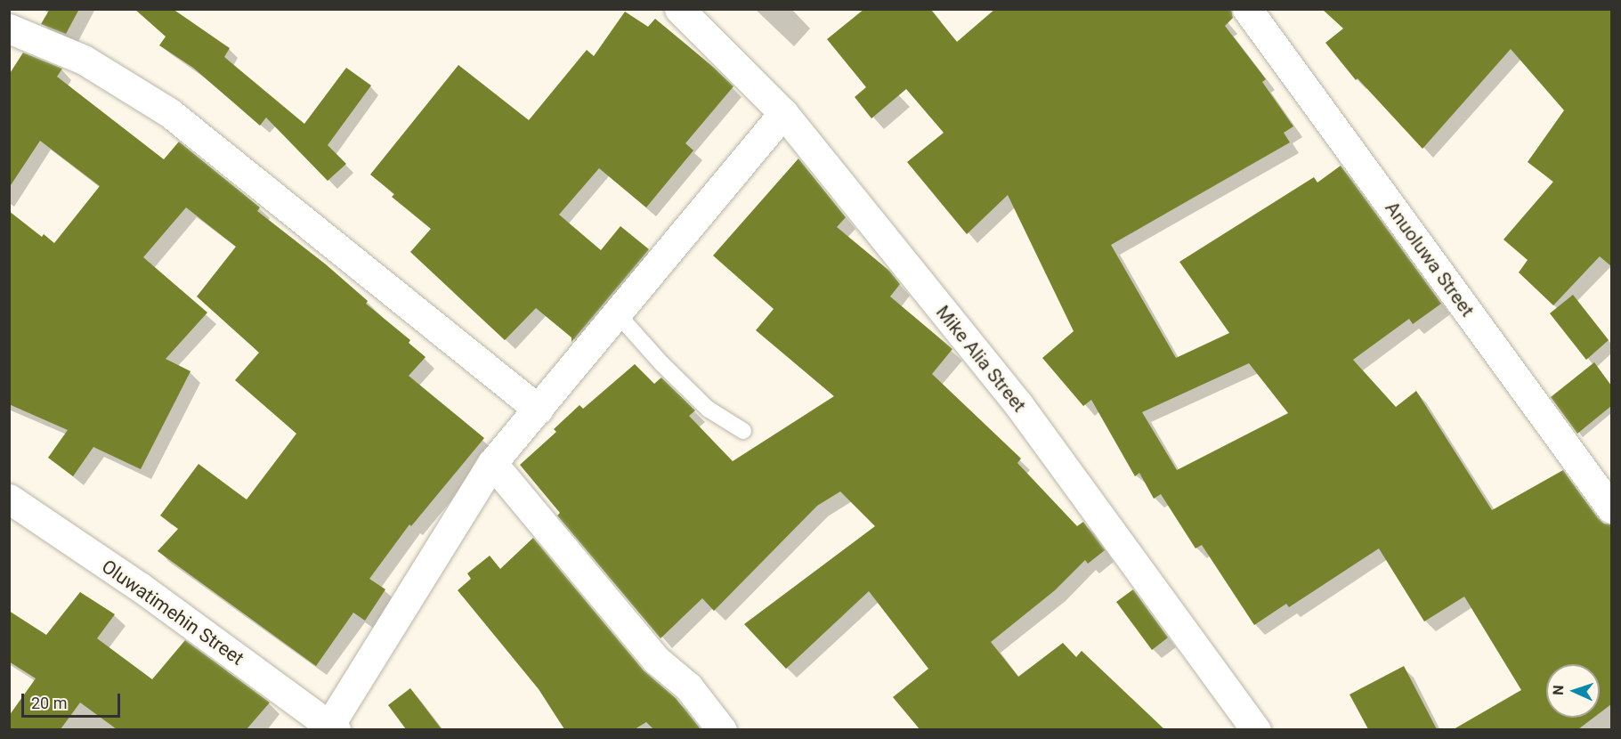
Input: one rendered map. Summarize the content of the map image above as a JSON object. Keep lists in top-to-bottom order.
{
  "streets": {
    "street": ["Anuoluwa Street", "Mike Alia Street", "Oluwatimehin Street"]
  },
  "scale_bar": "20 m",
  "north": "left"
}
